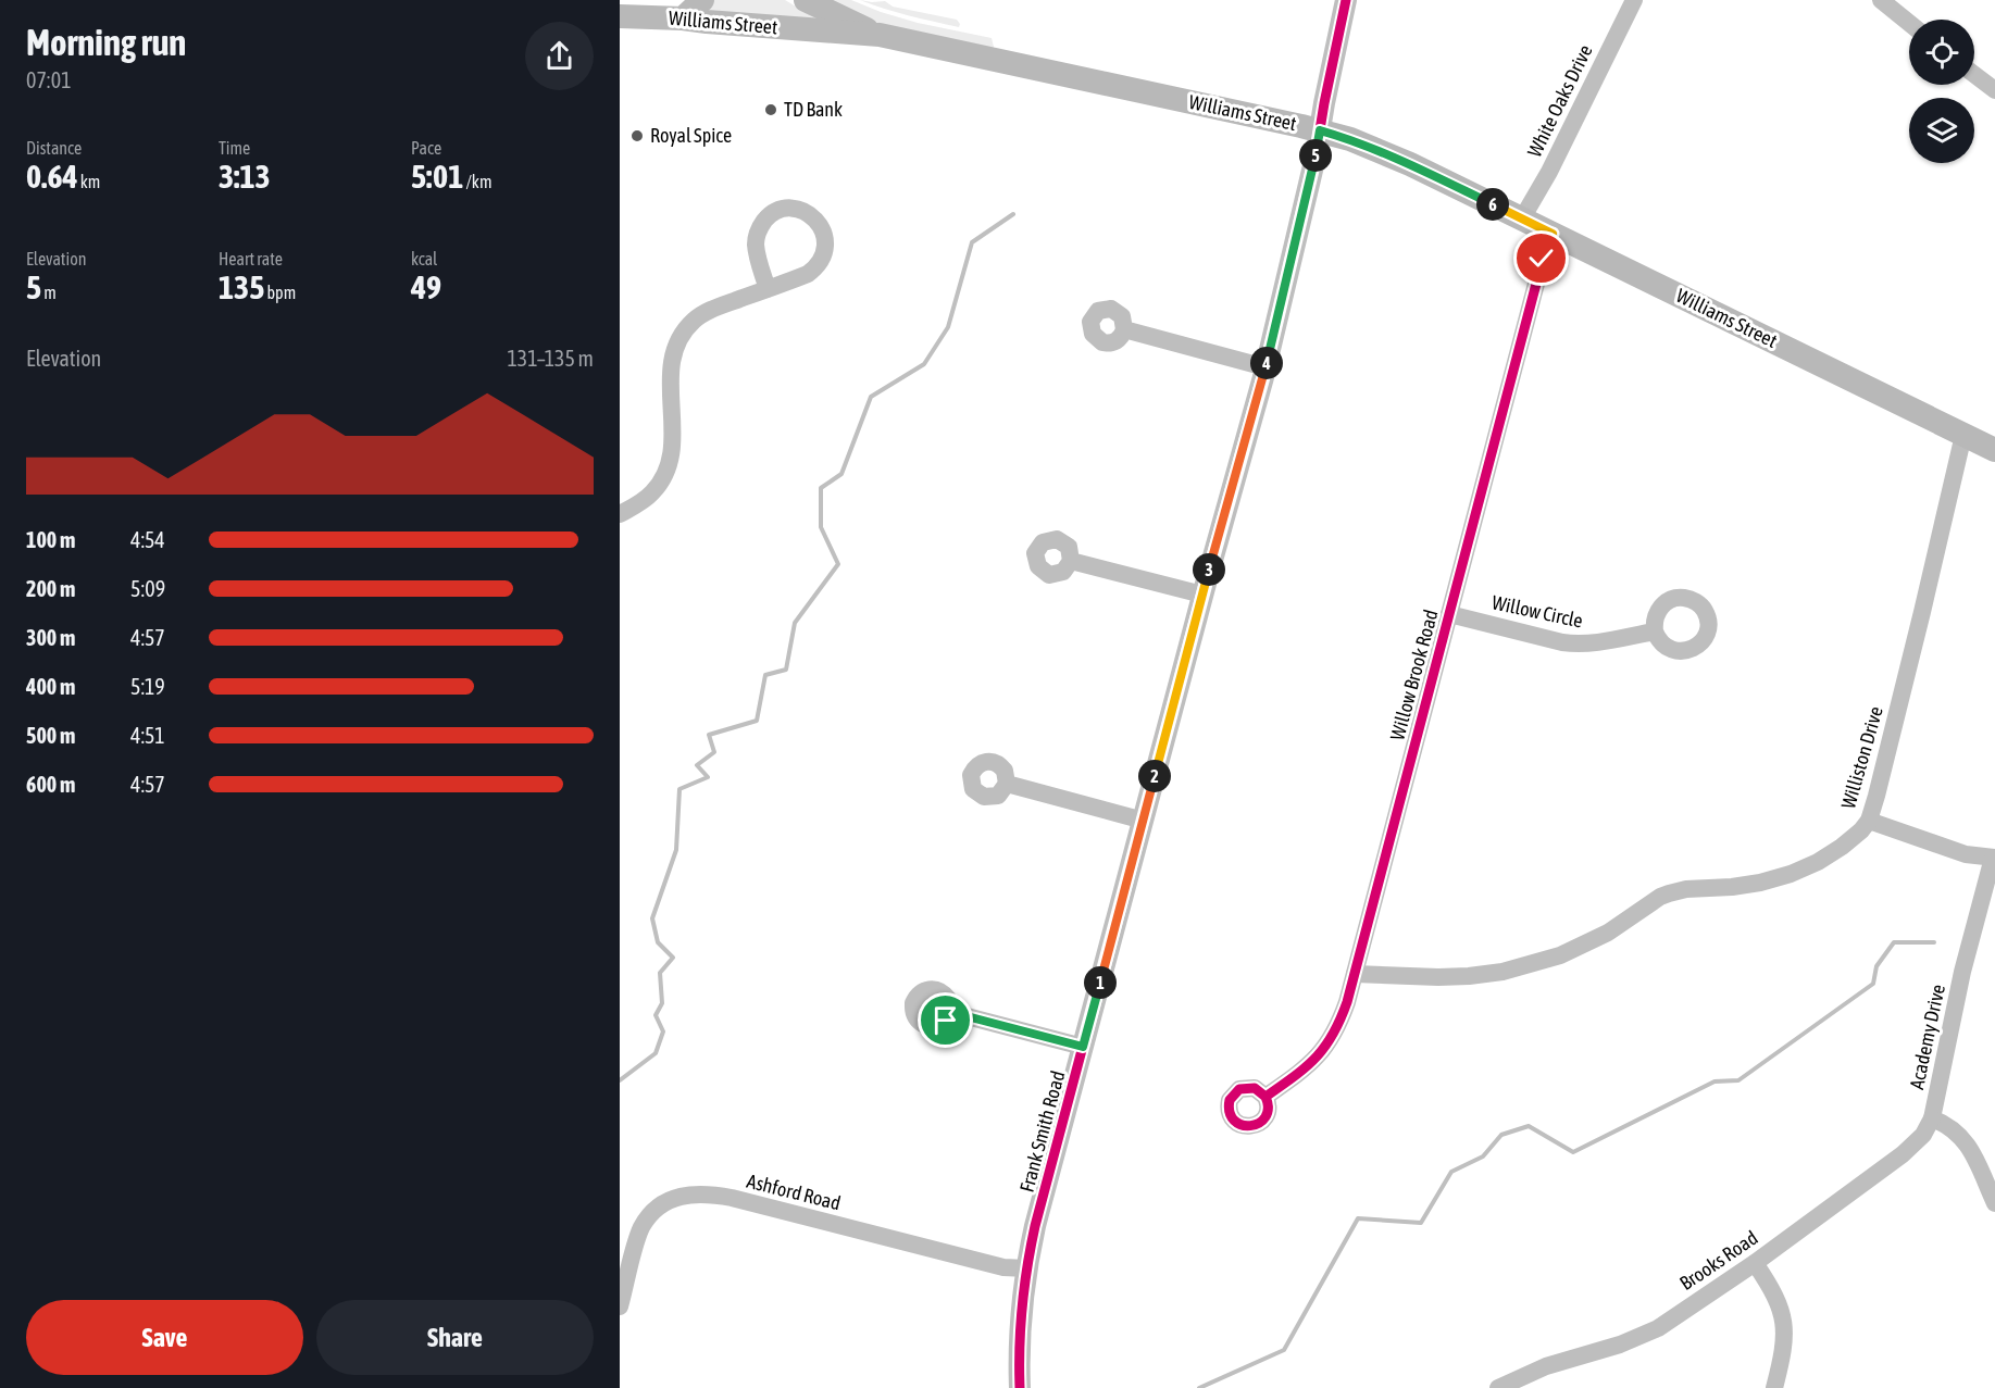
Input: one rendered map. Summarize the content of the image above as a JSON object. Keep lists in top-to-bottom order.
{
  "streets": {
    "main road": ["Williams Street"],
    "street": [
      "White Oaks Drive",
      "Willow Circle",
      "Willow Brook Road",
      "Williston Drive",
      "Academy Drive",
      "Frank Smith Road",
      "Ashford Road",
      "Brooks Road"
    ]
  },
  "crossings": [
    ["Williams Street", "White Oaks Drive"],
    ["Williams Street", "Willow Brook Road"],
    ["Williams Street", "Williston Drive"],
    ["Williams Street", "Frank Smith Road"],
    ["Willow Circle", "Willow Brook Road"],
    ["Willow Brook Road", "Williston Drive"],
    ["Academy Drive", "Brooks Road"],
    ["Frank Smith Road", "Ashford Road"]
  ],
  "places": ["TD Bank", "Royal Spice"],
  "page": {
    "heading": ["Morning run", "07:01"],
    "stats": [
      ["Distance", "0.64 km"],
      ["Time", "3:13"],
      ["Pace", "5:01 /km"],
      ["Elevation", "5 m"],
      ["Heart rate", "135 bpm"],
      ["kcal", "49"]
    ],
    "pins": [
      "5",
      "6",
      "4",
      "3",
      "2",
      "1"
    ],
    "chart": ["Elevation", "131–135 m"],
    "list": [
      {
        "name": "100 m",
        "note": "4:54"
      },
      {
        "name": "200 m",
        "note": "5:09"
      },
      {
        "name": "300 m",
        "note": "4:57"
      },
      {
        "name": "400 m",
        "note": "5:19"
      },
      {
        "name": "500 m",
        "note": "4:51"
      },
      {
        "name": "600 m",
        "note": "4:57"
      }
    ],
    "buttons": ["Save", "Share"]
  }
}
